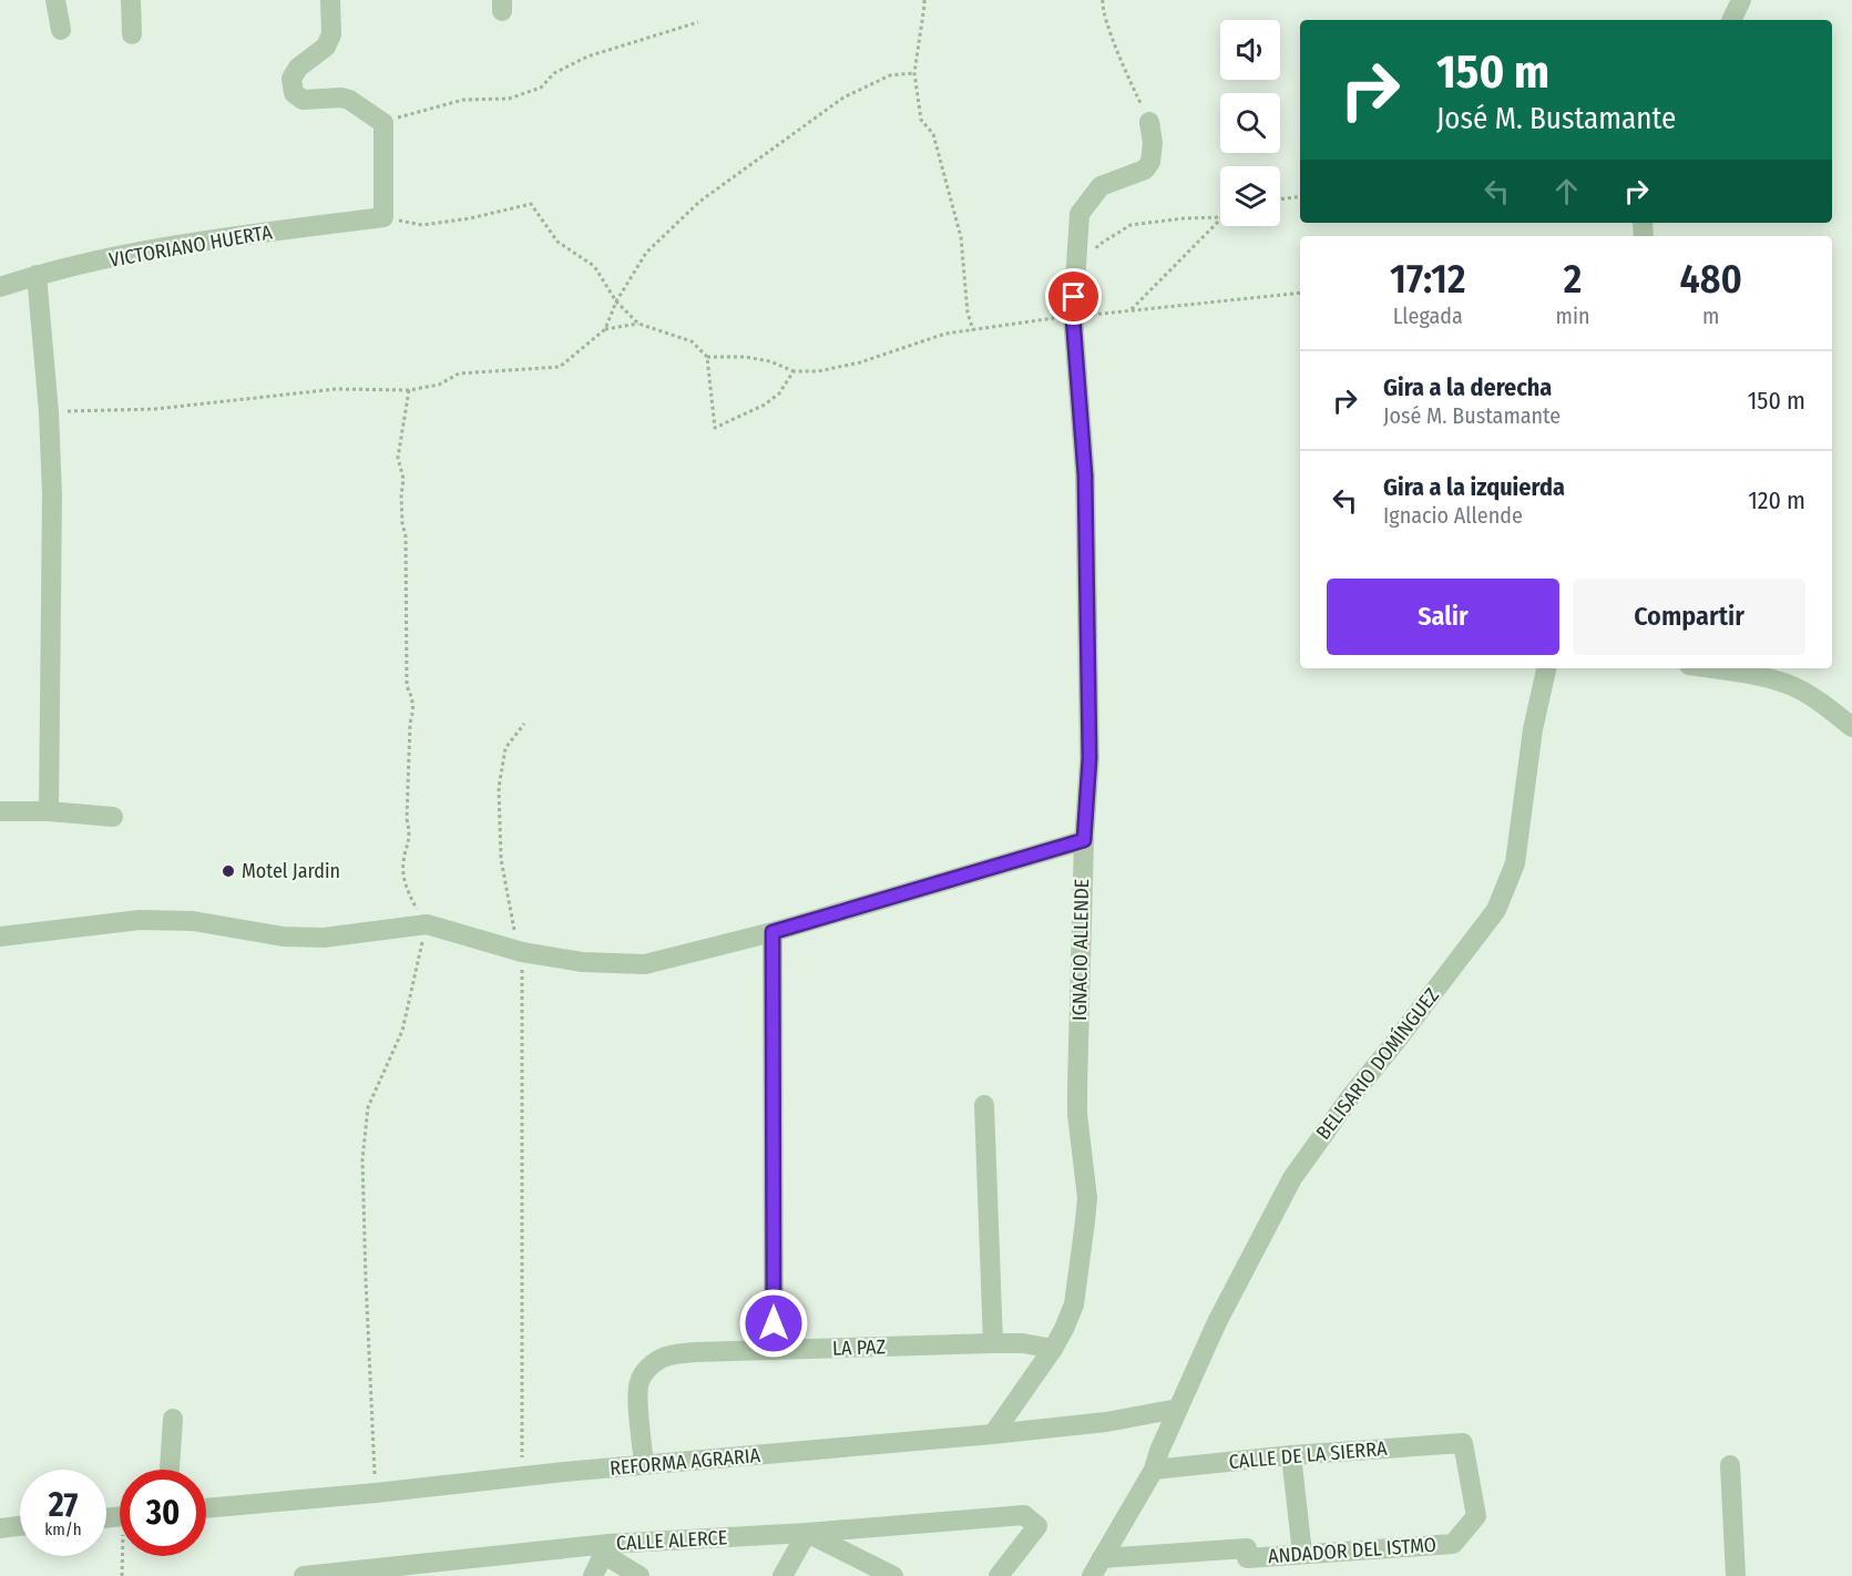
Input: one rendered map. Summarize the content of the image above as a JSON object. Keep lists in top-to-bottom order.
{
  "streets": {
    "street": [
      "VICTORIANO HUERTA",
      "IGNACIO ALLENDE",
      "BELISARIO DOMÍNGUEZ",
      "LA PAZ",
      "CALLE DE LA SIERRA",
      "REFORMA AGRARIA",
      "CALLE ALERCE",
      "ANDADOR DEL ISTMO"
    ]
  },
  "crossings": [
    ["IGNACIO ALLENDE", "LA PAZ"],
    ["IGNACIO ALLENDE", "REFORMA AGRARIA"],
    ["BELISARIO DOMÍNGUEZ", "CALLE DE LA SIERRA"],
    ["BELISARIO DOMÍNGUEZ", "REFORMA AGRARIA"],
    ["BELISARIO DOMÍNGUEZ", "ANDADOR DEL ISTMO"],
    ["LA PAZ", "REFORMA AGRARIA"],
    ["CALLE DE LA SIERRA", "ANDADOR DEL ISTMO"]
  ],
  "places": ["Motel Jardin"],
  "page": {
    "turn": ["150 m", "José M. Bustamante"],
    "eta": [
      "17:12",
      "Llegada",
      "2",
      "min",
      "480",
      "m"
    ],
    "list": [
      {
        "name": "Gira a la derecha",
        "note": "José M. Bustamante",
        "value": "150 m"
      },
      {
        "name": "Gira a la izquierda",
        "note": "Ignacio Allende",
        "value": "120 m"
      }
    ],
    "buttons": ["Salir", "Compartir"],
    "speed": "27 km/h",
    "limit": "30"
  }
}
